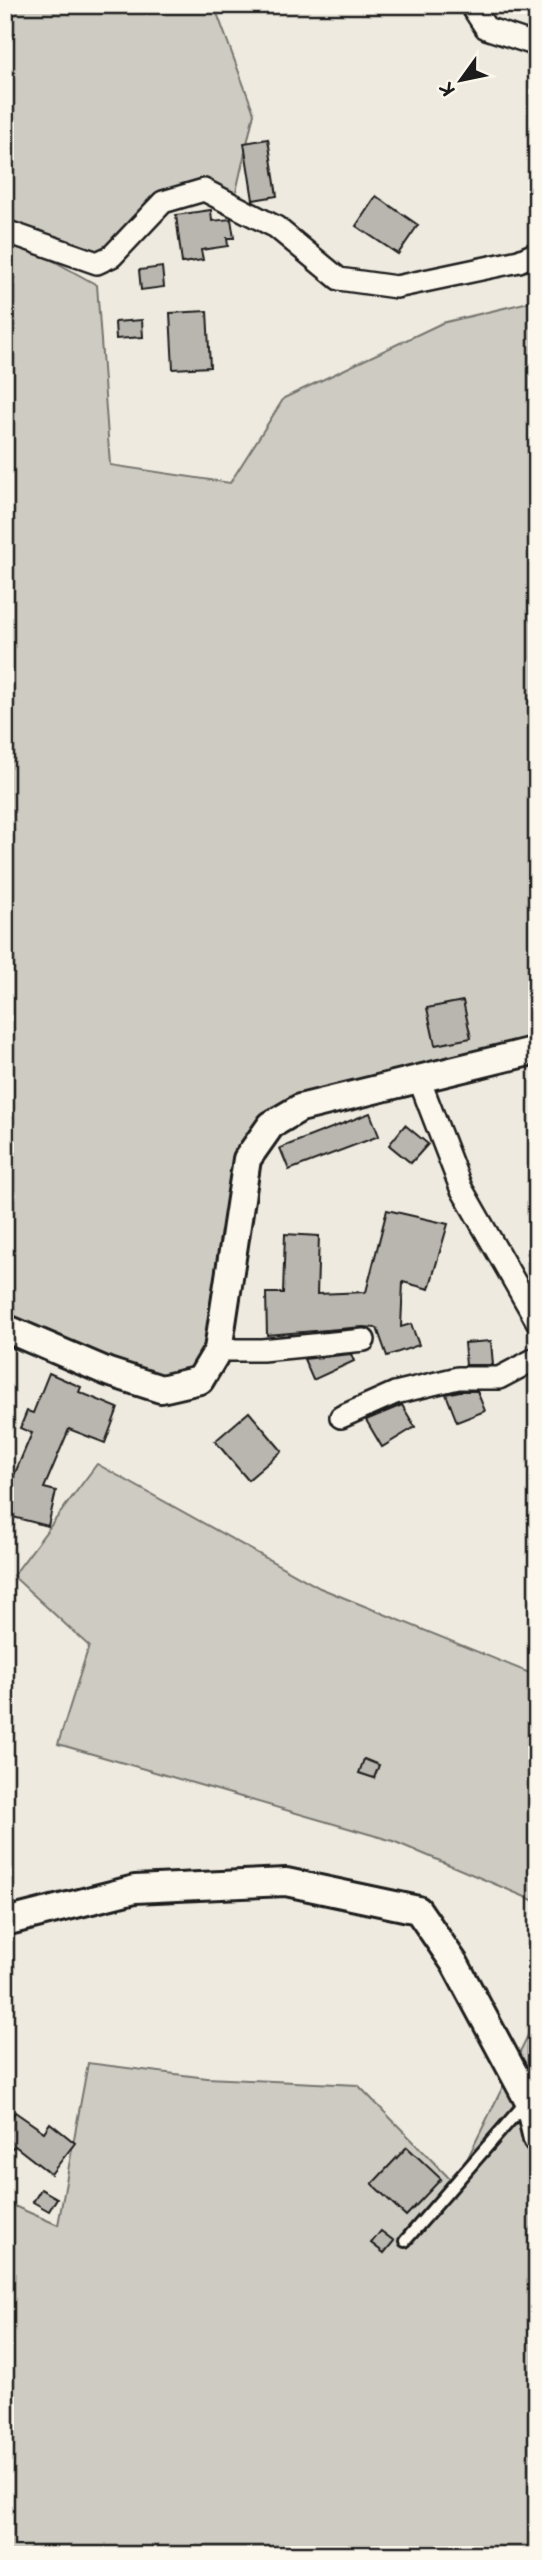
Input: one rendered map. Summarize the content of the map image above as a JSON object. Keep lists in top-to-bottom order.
{
  "north": "bottom left"
}
